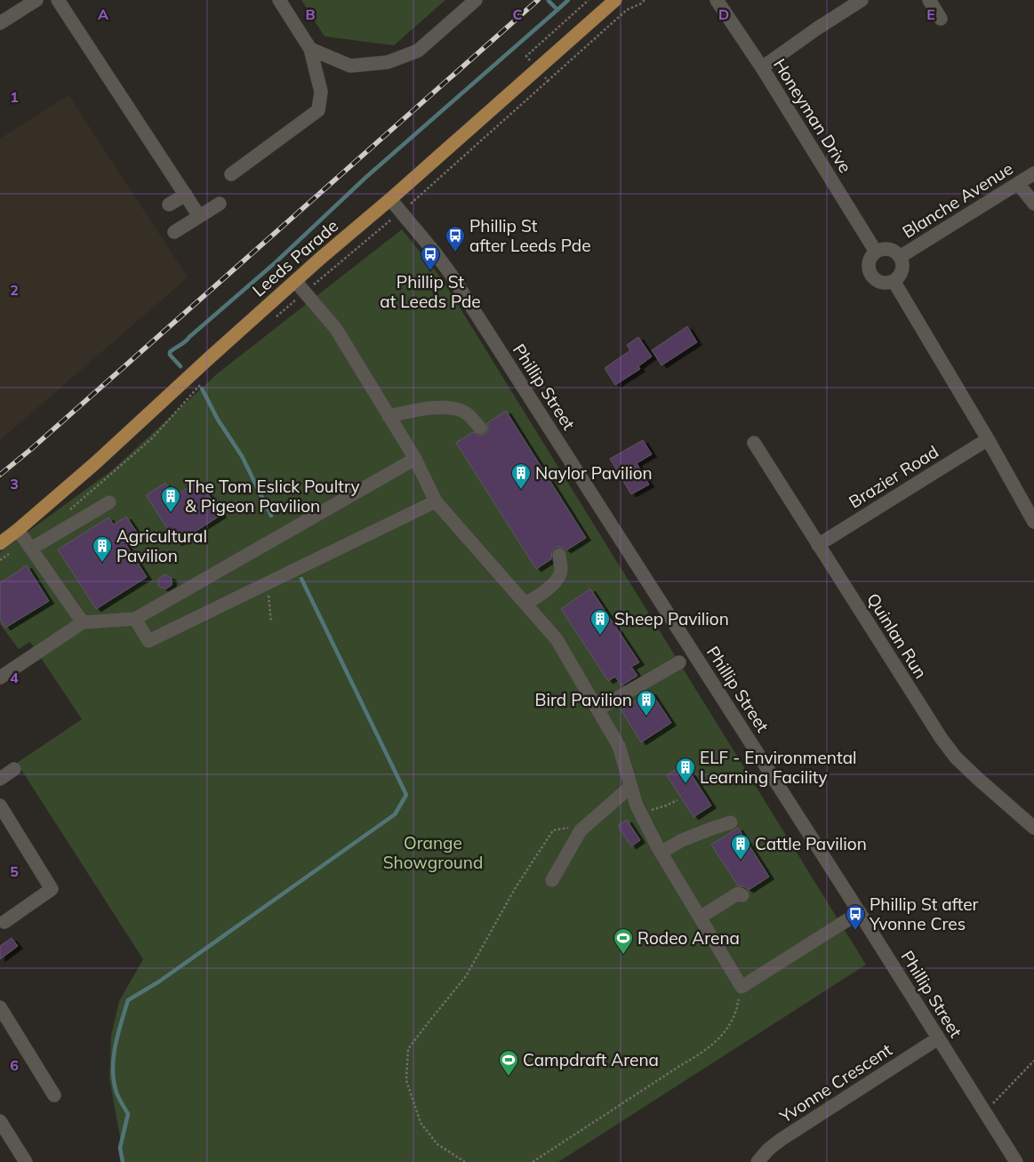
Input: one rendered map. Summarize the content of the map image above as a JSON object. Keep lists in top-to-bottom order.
{
  "streets": {
    "main road": ["Leeds Parade"],
    "street": [
      "Honeyman Drive",
      "Blanche Avenue",
      "Phillip Street",
      "Brazier Road",
      "Quinlan Run",
      "Yvonne Crescent"
    ]
  },
  "crossings": [
    ["Honeyman Drive", "Blanche Avenue"],
    ["Leeds Parade", "Phillip Street"],
    ["Phillip Street", "Yvonne Crescent"],
    ["Brazier Road", "Quinlan Run"]
  ],
  "parks": ["Orange Showground"],
  "places": {
    "bus stop": ["Phillip St after Leeds Pde", "Phillip St at Leeds Pde", "Phillip St after Yvonne Cres"],
    "building": [
      "Naylor Pavilion",
      "The Tom Eslick Poultry & Pigeon Pavilion",
      "Agricultural Pavilion",
      "Sheep Pavilion",
      "Bird Pavilion",
      "ELF - Environmental Learning Facility",
      "Cattle Pavilion"
    ],
    "sports": ["Rodeo Arena", "Campdraft Arena"]
  },
  "grid": {
    "columns": [
      "A",
      "B",
      "C",
      "D",
      "E"
    ],
    "rows": [
      "1",
      "2",
      "3",
      "4",
      "5",
      "6"
    ]
  }
}
